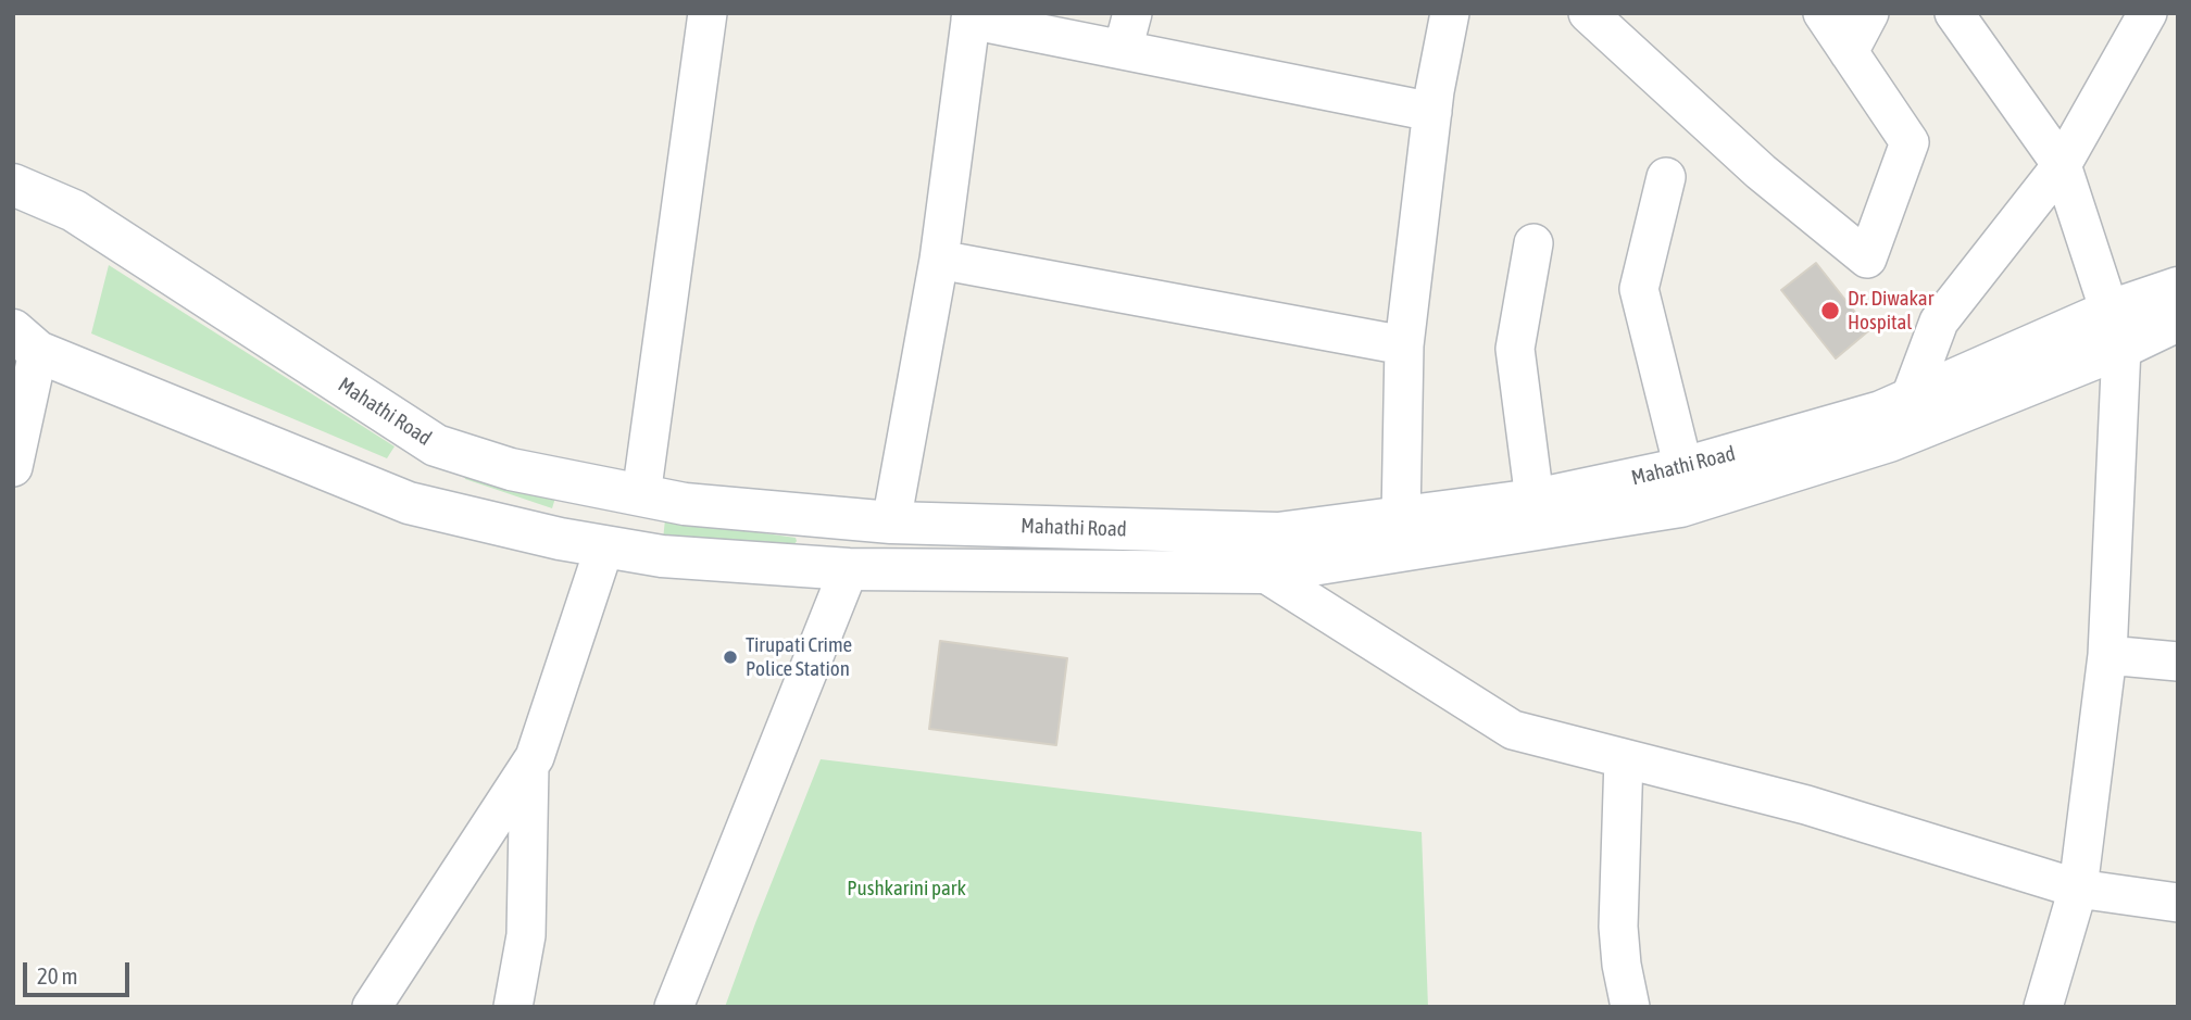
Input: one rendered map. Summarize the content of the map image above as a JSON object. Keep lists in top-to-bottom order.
{
  "streets": {
    "street": ["Mahathi Road"]
  },
  "parks": ["Pushkarini park"],
  "places": ["Dr. Diwakar Hospital", "Tirupati Crime Police Station"],
  "scale_bar": "20 m"
}
